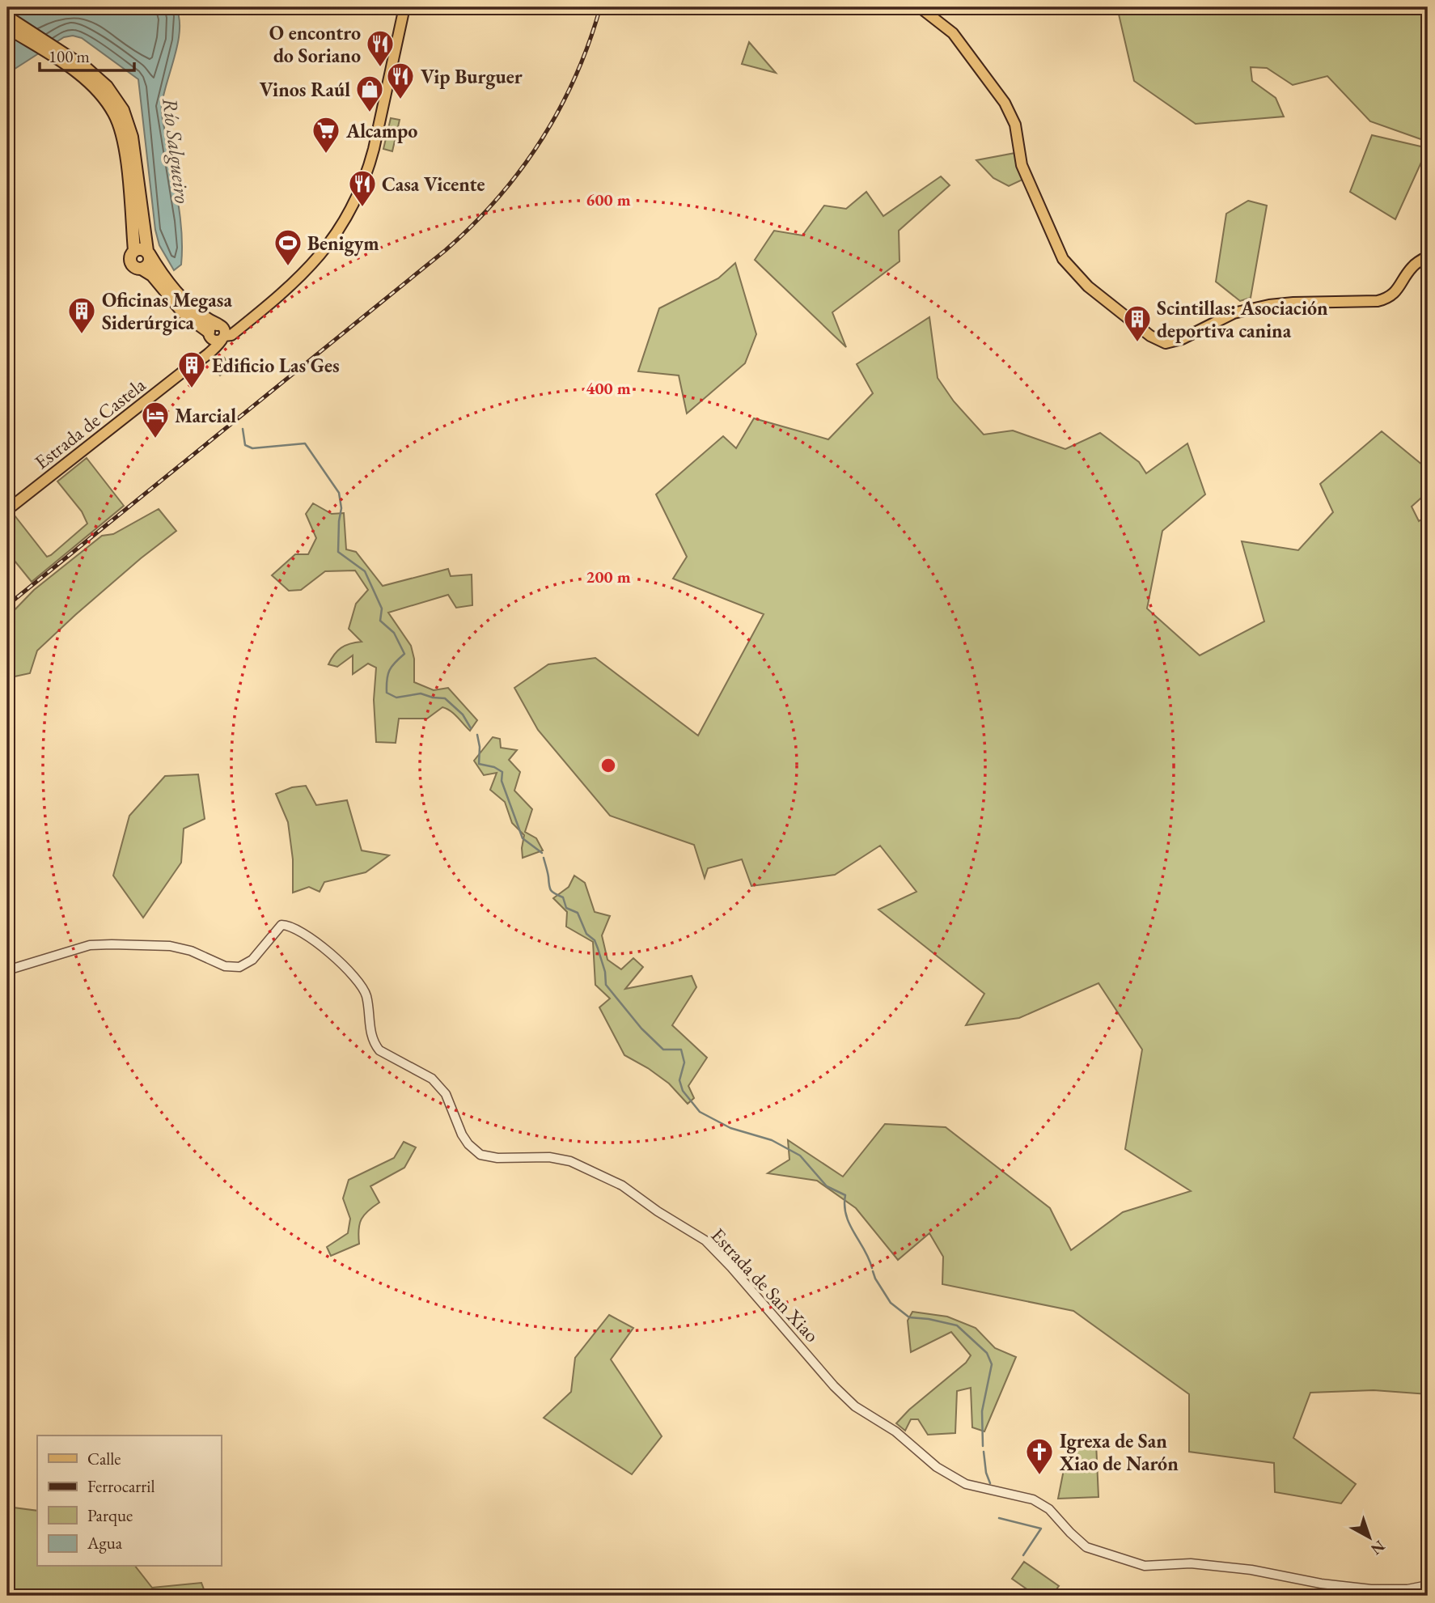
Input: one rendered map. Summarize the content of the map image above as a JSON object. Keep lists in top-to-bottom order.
{
  "streets": {
    "main road": ["Estrada de Castela"],
    "street": ["Estrada de San Xiao"]
  },
  "water": ["Río Salgueiro"],
  "places": {
    "restaurant": ["O encontro do Soriano", "Vip Burguer", "Casa Vicente"],
    "shop": ["Vinos Raúl"],
    "supermarket": ["Alcampo"],
    "sports": ["Benigym"],
    "building": ["Oficinas Megasa Siderúrgica", "Scintillas: Asociación deportiva canina", "Edificio Las Ges"],
    "hotel": ["Marcial"],
    "church": ["Igrexa de San Xiao de Narón"]
  },
  "legend": [
    "Calle",
    "Ferrocarril",
    "Parque",
    "Agua"
  ],
  "scale_bar": "100 m",
  "north": "bottom right",
  "rings": ["600 m", "400 m", "200 m"]
}
